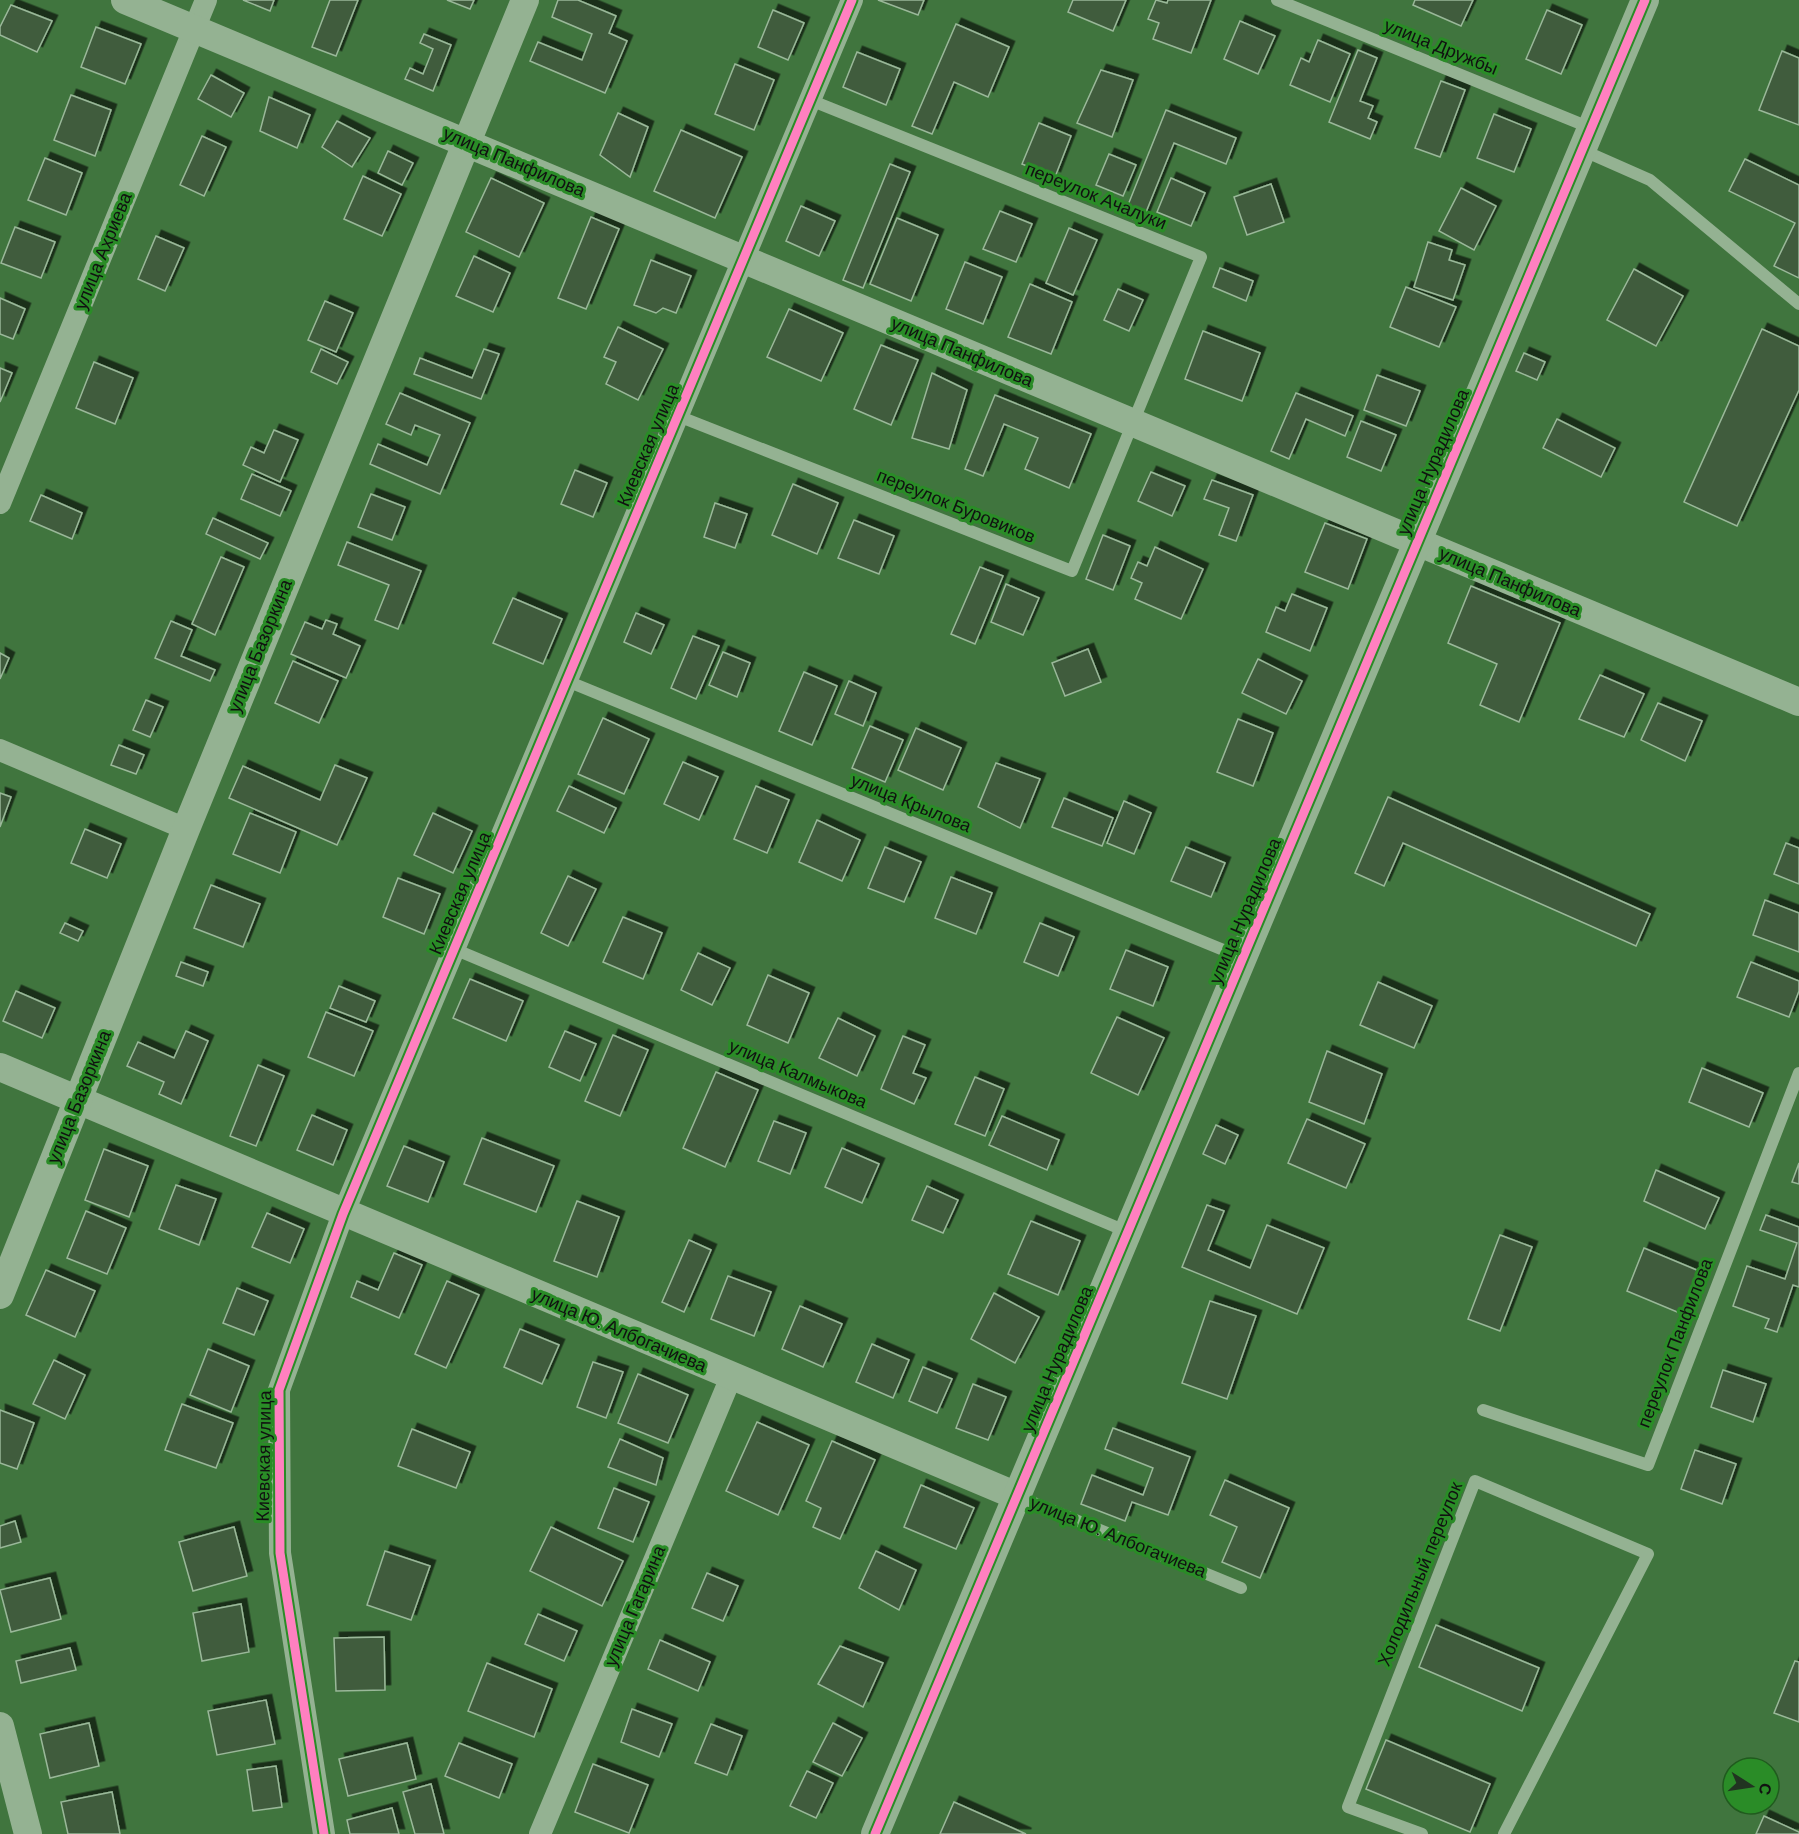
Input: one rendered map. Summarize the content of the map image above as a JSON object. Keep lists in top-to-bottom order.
{
  "streets": {
    "street": [
      "улица Панфилова",
      "улица Ахриева",
      "Киевская улица",
      "улица Нурадилова",
      "улица Базоркина",
      "улица Ю. Албогачиева",
      "улица Гагарина"
    ],
    "lane": [
      "улица Дружбы",
      "переулок Ачалуки",
      "переулок Буровиков",
      "улица Крылова",
      "улица Калмыкова",
      "переулок Панфилова",
      "Холодильный переулок"
    ]
  },
  "crossings": [
    ["улица Дружбы", "улица Нурадилова"],
    ["улица Панфилова", "переулок Ачалуки"],
    ["улица Панфилова", "улица Ахриева"],
    ["улица Панфилова", "Киевская улица"],
    ["улица Панфилова", "улица Нурадилова"],
    ["улица Панфилова", "переулок Буровиков"],
    ["улица Панфилова", "улица Базоркина"],
    ["переулок Ачалуки", "Киевская улица"],
    ["переулок Ачалуки", "переулок Буровиков"],
    ["Киевская улица", "переулок Буровиков"],
    ["Киевская улица", "улица Крылова"],
    ["Киевская улица", "улица Калмыкова"],
    ["Киевская улица", "улица Ю. Албогачиева"],
    ["улица Нурадилова", "улица Крылова"],
    ["улица Нурадилова", "улица Калмыкова"],
    ["улица Нурадилова", "улица Ю. Албогачиева"],
    ["улица Базоркина", "улица Ю. Албогачиева"],
    ["улица Ю. Албогачиева", "улица Гагарина"]
  ],
  "north": "right"
}
